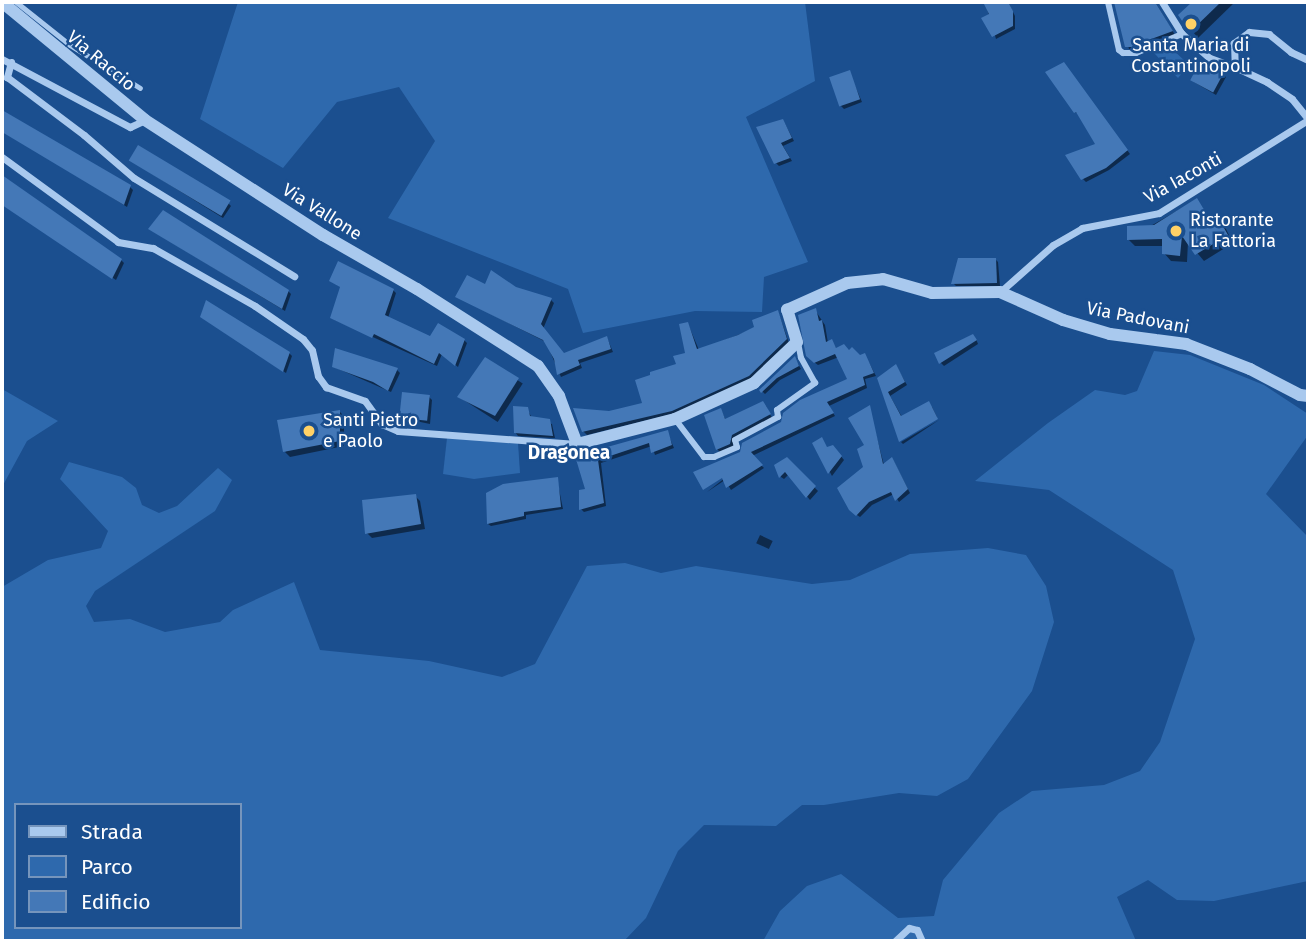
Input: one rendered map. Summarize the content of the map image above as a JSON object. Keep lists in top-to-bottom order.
{
  "streets": {
    "street": [
      "Via Raccio",
      "Via Iaconti",
      "Via Vallone",
      "Via Padovani"
    ]
  },
  "crossings": [
    ["Via Raccio", "Via Vallone"],
    ["Via Iaconti", "Via Padovani"]
  ],
  "districts": ["Dragonea"],
  "places": ["Santa Maria di Costantinopoli", "Ristorante La Fattoria", "Santi Pietro e Paolo"],
  "legend": ["Strada", "Parco", "Edificio"]
}
